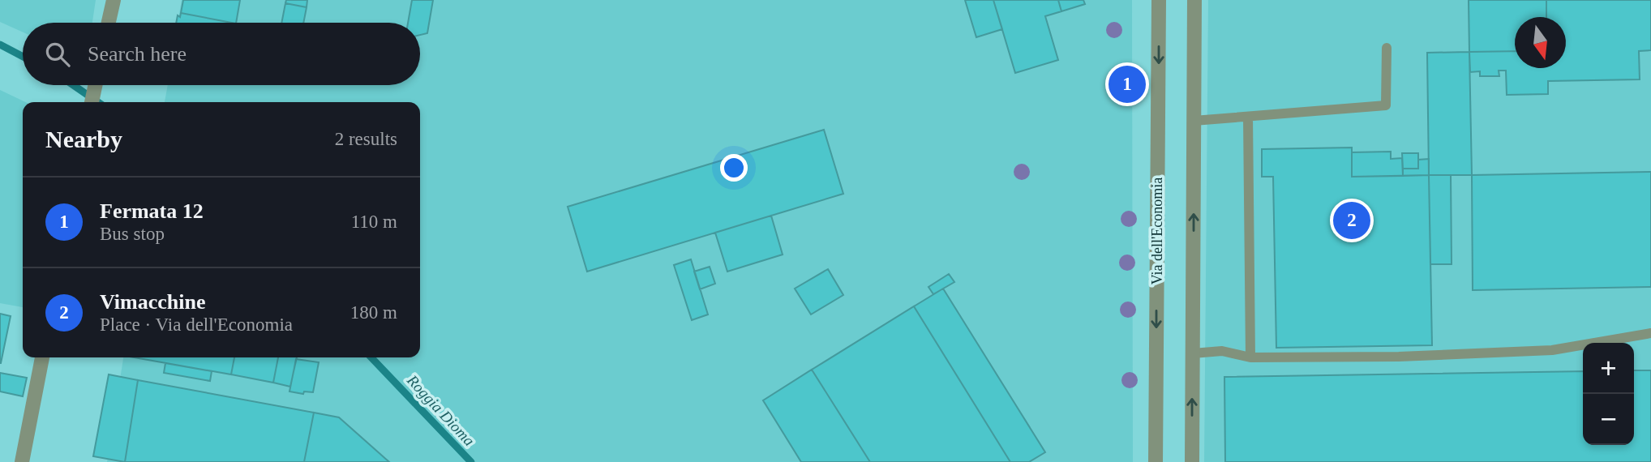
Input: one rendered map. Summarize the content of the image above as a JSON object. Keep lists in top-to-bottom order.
{
  "streets": {
    "street": ["Via dell'Economia"]
  },
  "water": ["Roggia Dioma"],
  "north": "bottom",
  "page": {
    "search": "Search here",
    "pins": ["1", "2"],
    "heading": ["Nearby", "2 results"],
    "list": [
      {
        "mark": "1",
        "name": "Fermata 12",
        "note": "Bus stop",
        "value": "110 m"
      },
      {
        "mark": "2",
        "name": "Vimacchine",
        "note": "Place · Via dell'Economia",
        "value": "180 m"
      }
    ],
    "map_buttons": ["+", "−"]
  }
}
